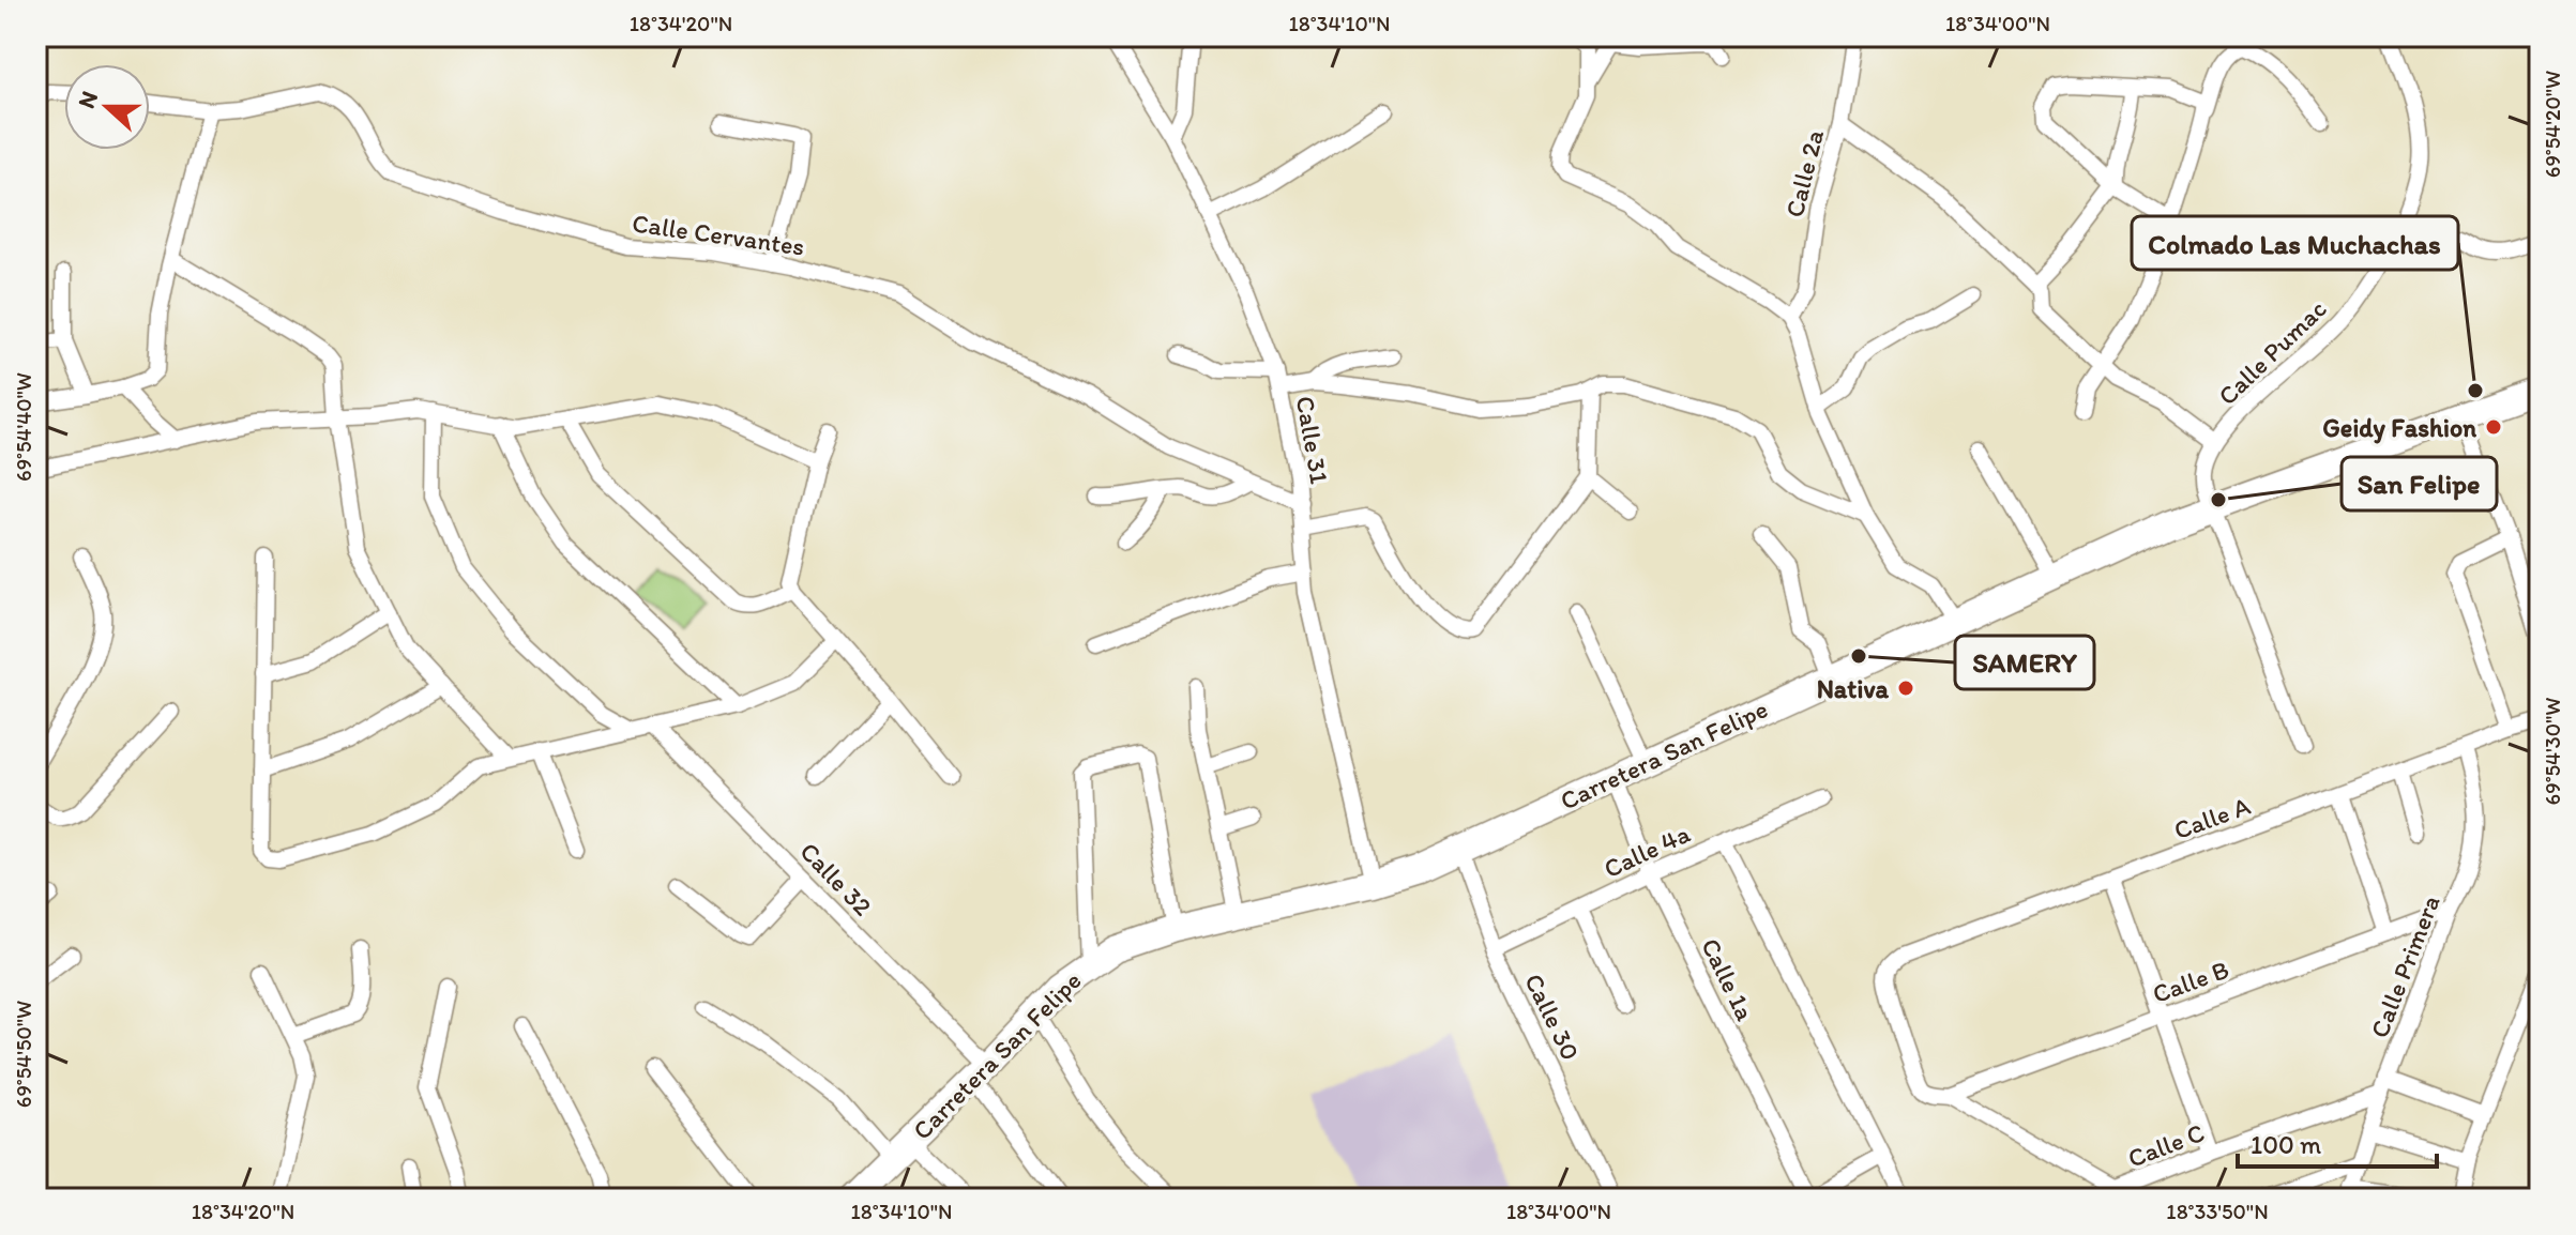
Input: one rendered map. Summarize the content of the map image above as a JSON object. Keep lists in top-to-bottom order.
{
  "streets": {
    "main road": ["Carretera San Felipe"],
    "street": [
      "Calle 2a",
      "Calle Cervantes",
      "Calle Pumac",
      "Calle 31",
      "Calle A",
      "Calle 4a",
      "Calle 32",
      "Calle Primera",
      "Calle 1a",
      "Calle B",
      "Calle 30",
      "Calle C"
    ]
  },
  "crossings": [
    ["Calle Cervantes", "Calle 31"],
    ["Calle Pumac", "Carretera San Felipe"],
    ["Calle 31", "Carretera San Felipe"],
    ["Carretera San Felipe", "Calle 32"],
    ["Carretera San Felipe", "Calle 1a"],
    ["Carretera San Felipe", "Calle 30"],
    ["Calle A", "Calle Primera"],
    ["Calle A", "Calle B"],
    ["Calle 4a", "Calle 1a"],
    ["Calle 4a", "Calle 30"],
    ["Calle Primera", "Calle B"],
    ["Calle Primera", "Calle C"]
  ],
  "places": [
    "Colmado Las Muchachas",
    "Geidy Fashion",
    "San Felipe",
    "SAMERY",
    "Nativa"
  ],
  "scale_bar": "100 m",
  "north": "left",
  "coordinates": [
    "18°34'20\"N",
    "18°34'10\"N",
    "18°34'00\"N",
    "69°54'20\"W",
    "69°54'40\"W",
    "69°54'30\"W",
    "69°54'50\"W",
    "18°33'50\"N"
  ]
}
